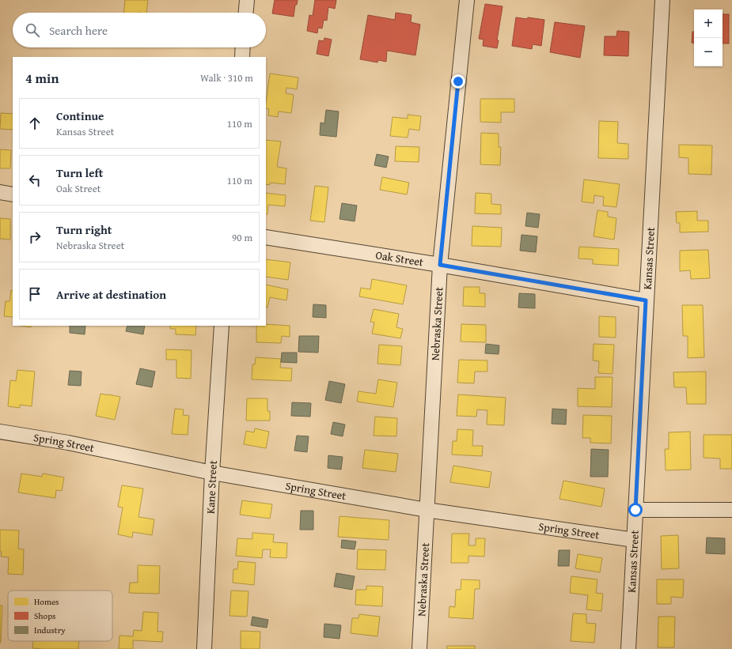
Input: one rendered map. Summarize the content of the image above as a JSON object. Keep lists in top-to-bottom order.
{
  "streets": {
    "street": [
      "Oak Street",
      "Kansas Street",
      "Nebraska Street",
      "Spring Street",
      "Kane Street"
    ]
  },
  "crossings": [
    ["Oak Street", "Kansas Street"],
    ["Oak Street", "Nebraska Street"],
    ["Kansas Street", "Spring Street"],
    ["Nebraska Street", "Spring Street"],
    ["Spring Street", "Kane Street"]
  ],
  "legend": ["Homes", "Shops", "Industry"],
  "page": {
    "map_buttons": ["+", "−"],
    "search": "Search here",
    "heading": ["4 min", "Walk · 310 m"],
    "list": [
      ["Continue", "Kansas Street", "110 m"],
      ["Turn left", "Oak Street", "110 m"],
      ["Turn right", "Nebraska Street", "90 m"],
      "Arrive at destination"
    ]
  }
}
